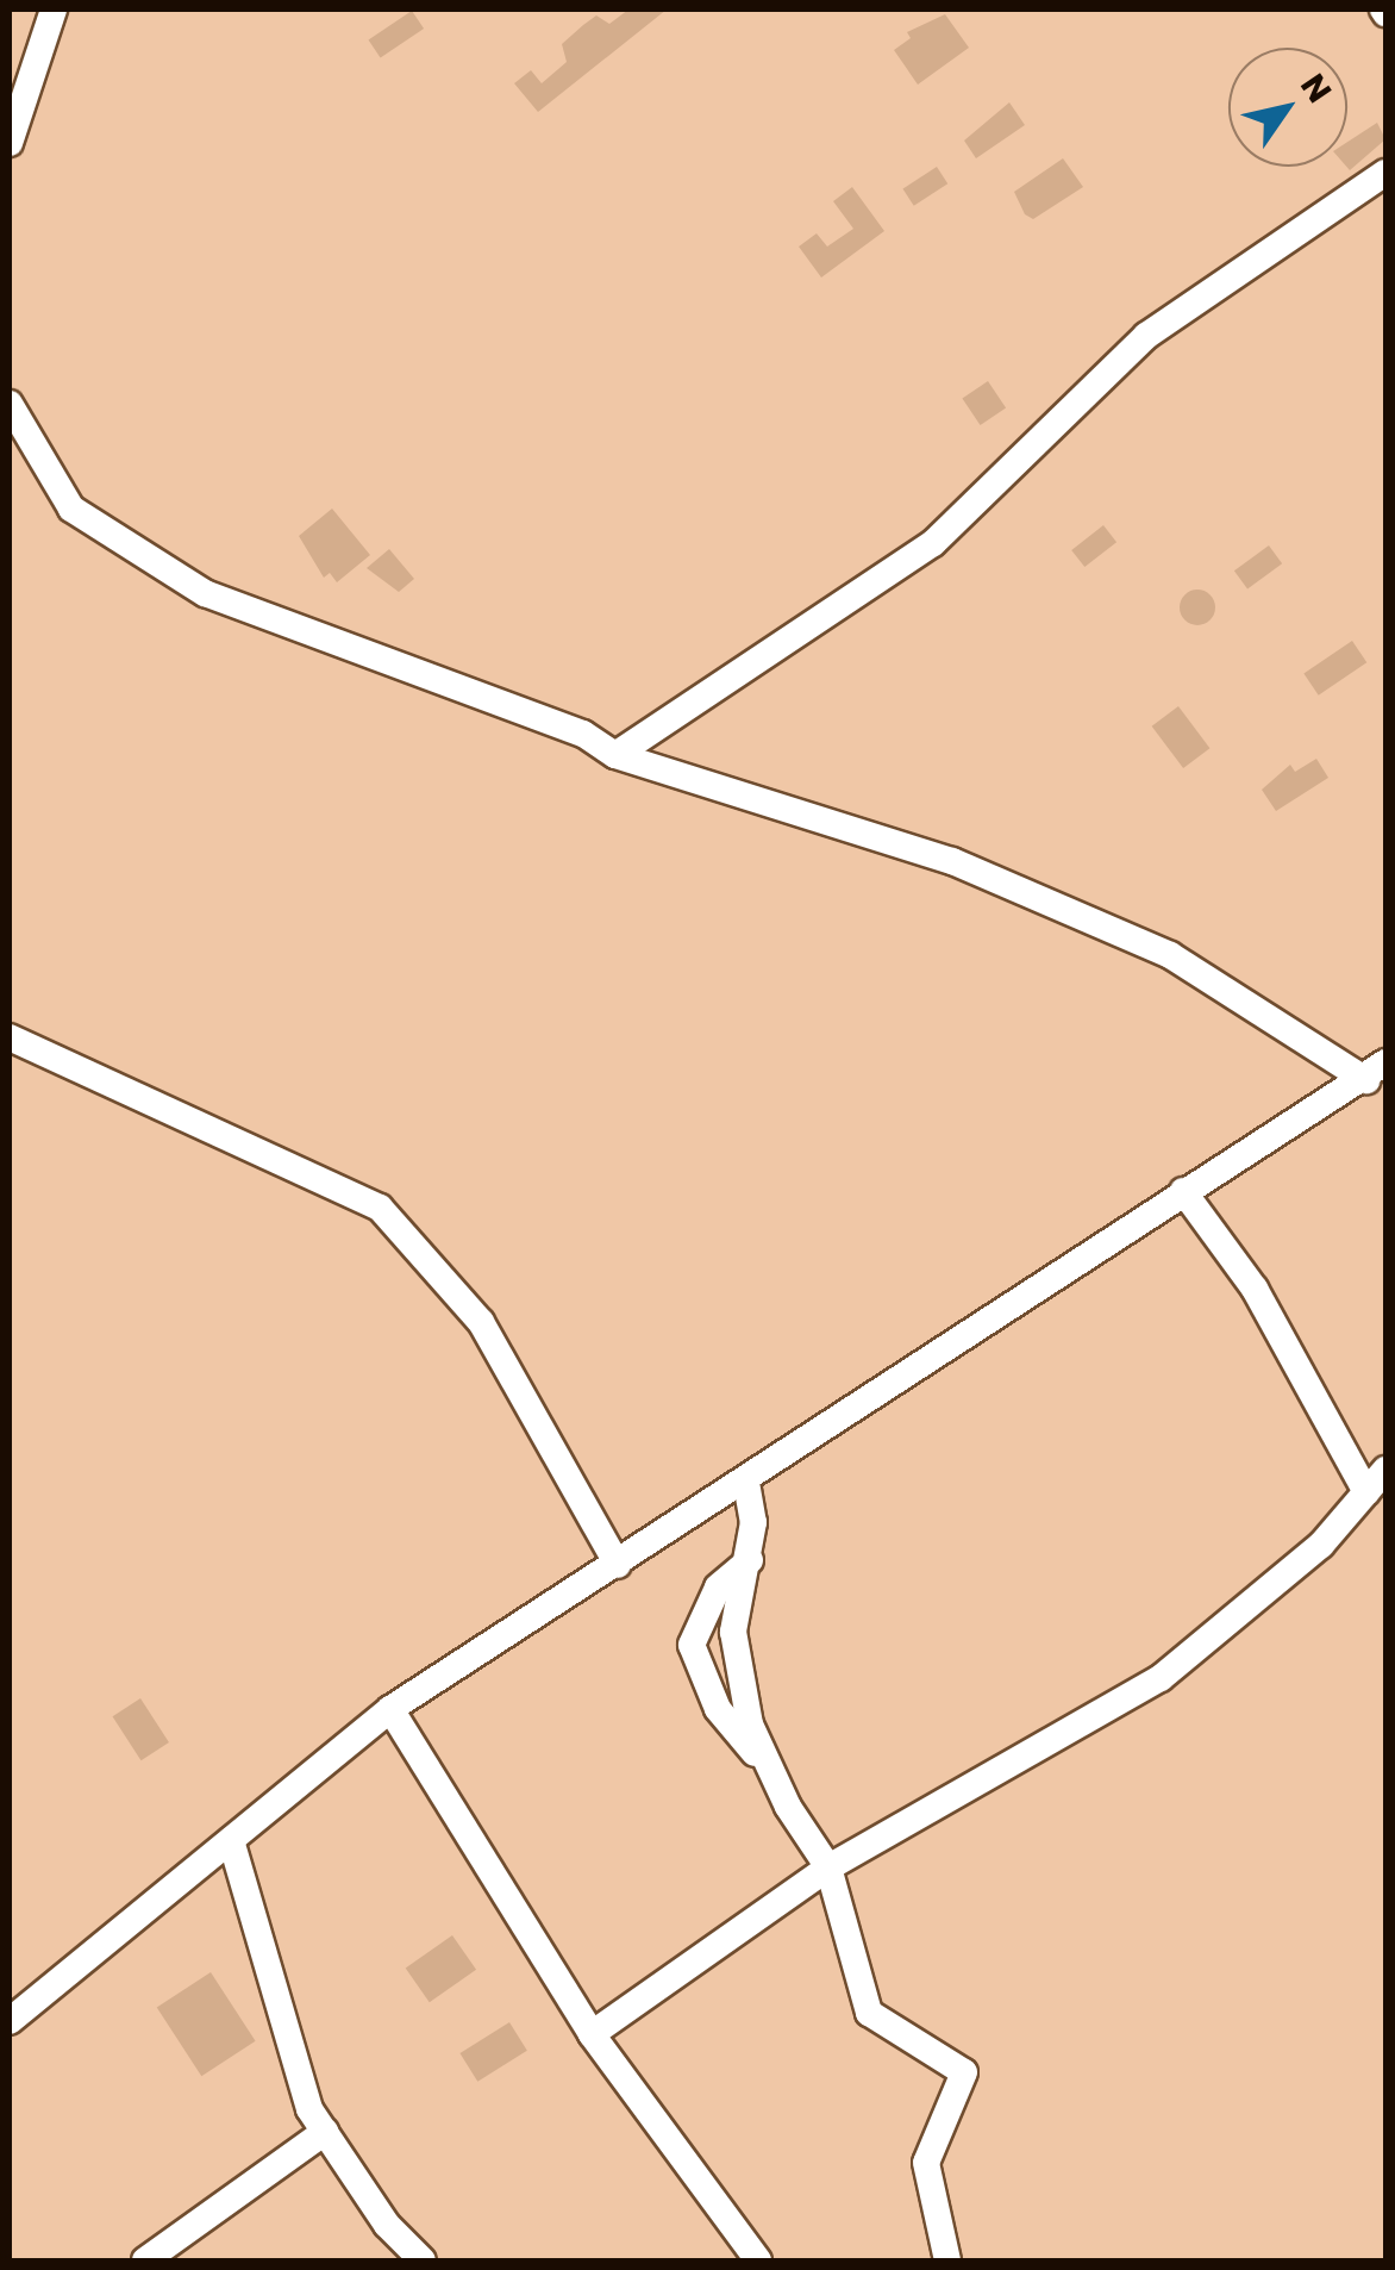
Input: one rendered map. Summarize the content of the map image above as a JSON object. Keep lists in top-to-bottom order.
{
  "north": "top right"
}
